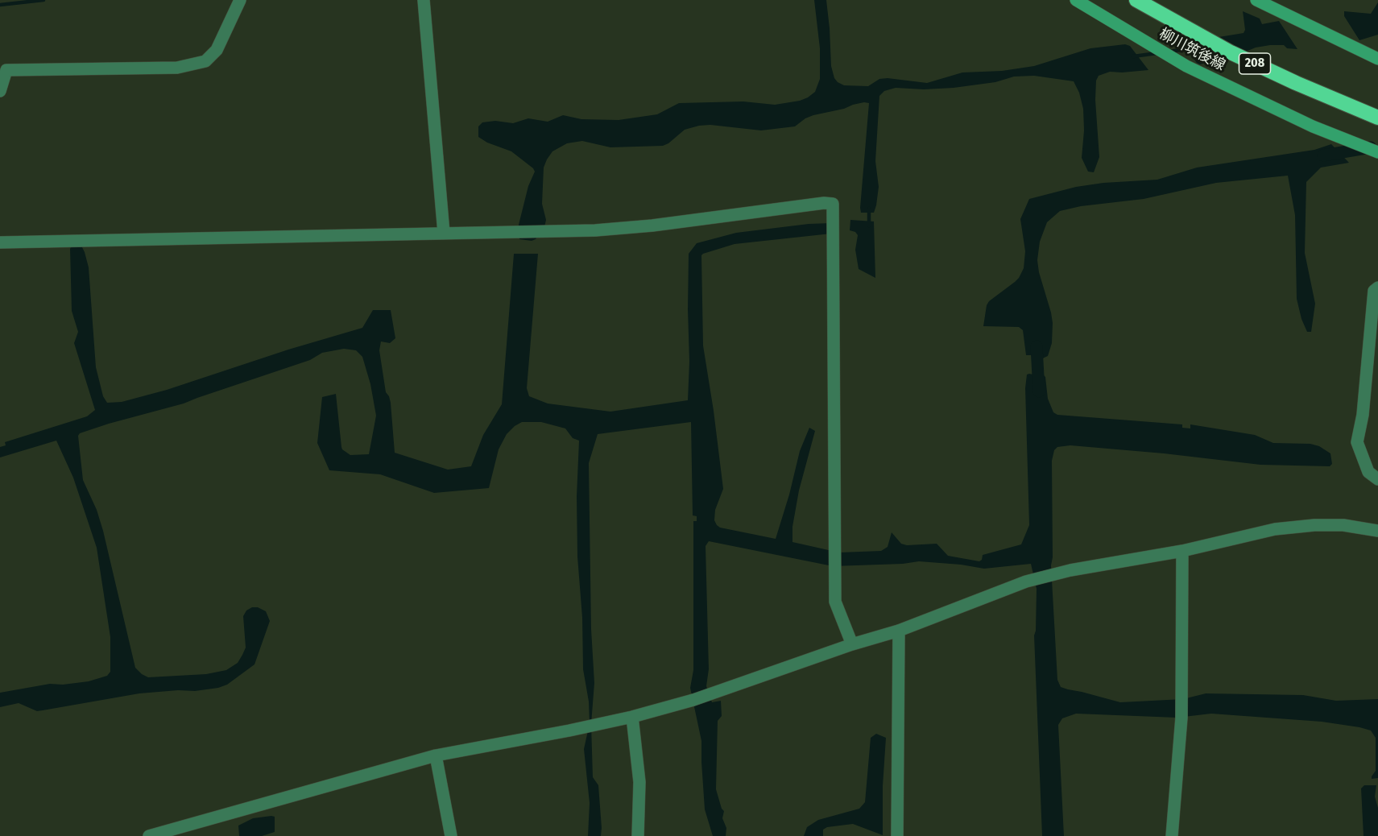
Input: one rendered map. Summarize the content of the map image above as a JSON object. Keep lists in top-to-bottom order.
{
  "streets": {
    "highway": ["208"],
    "main road": ["柳川筑後線"]
  }
}
